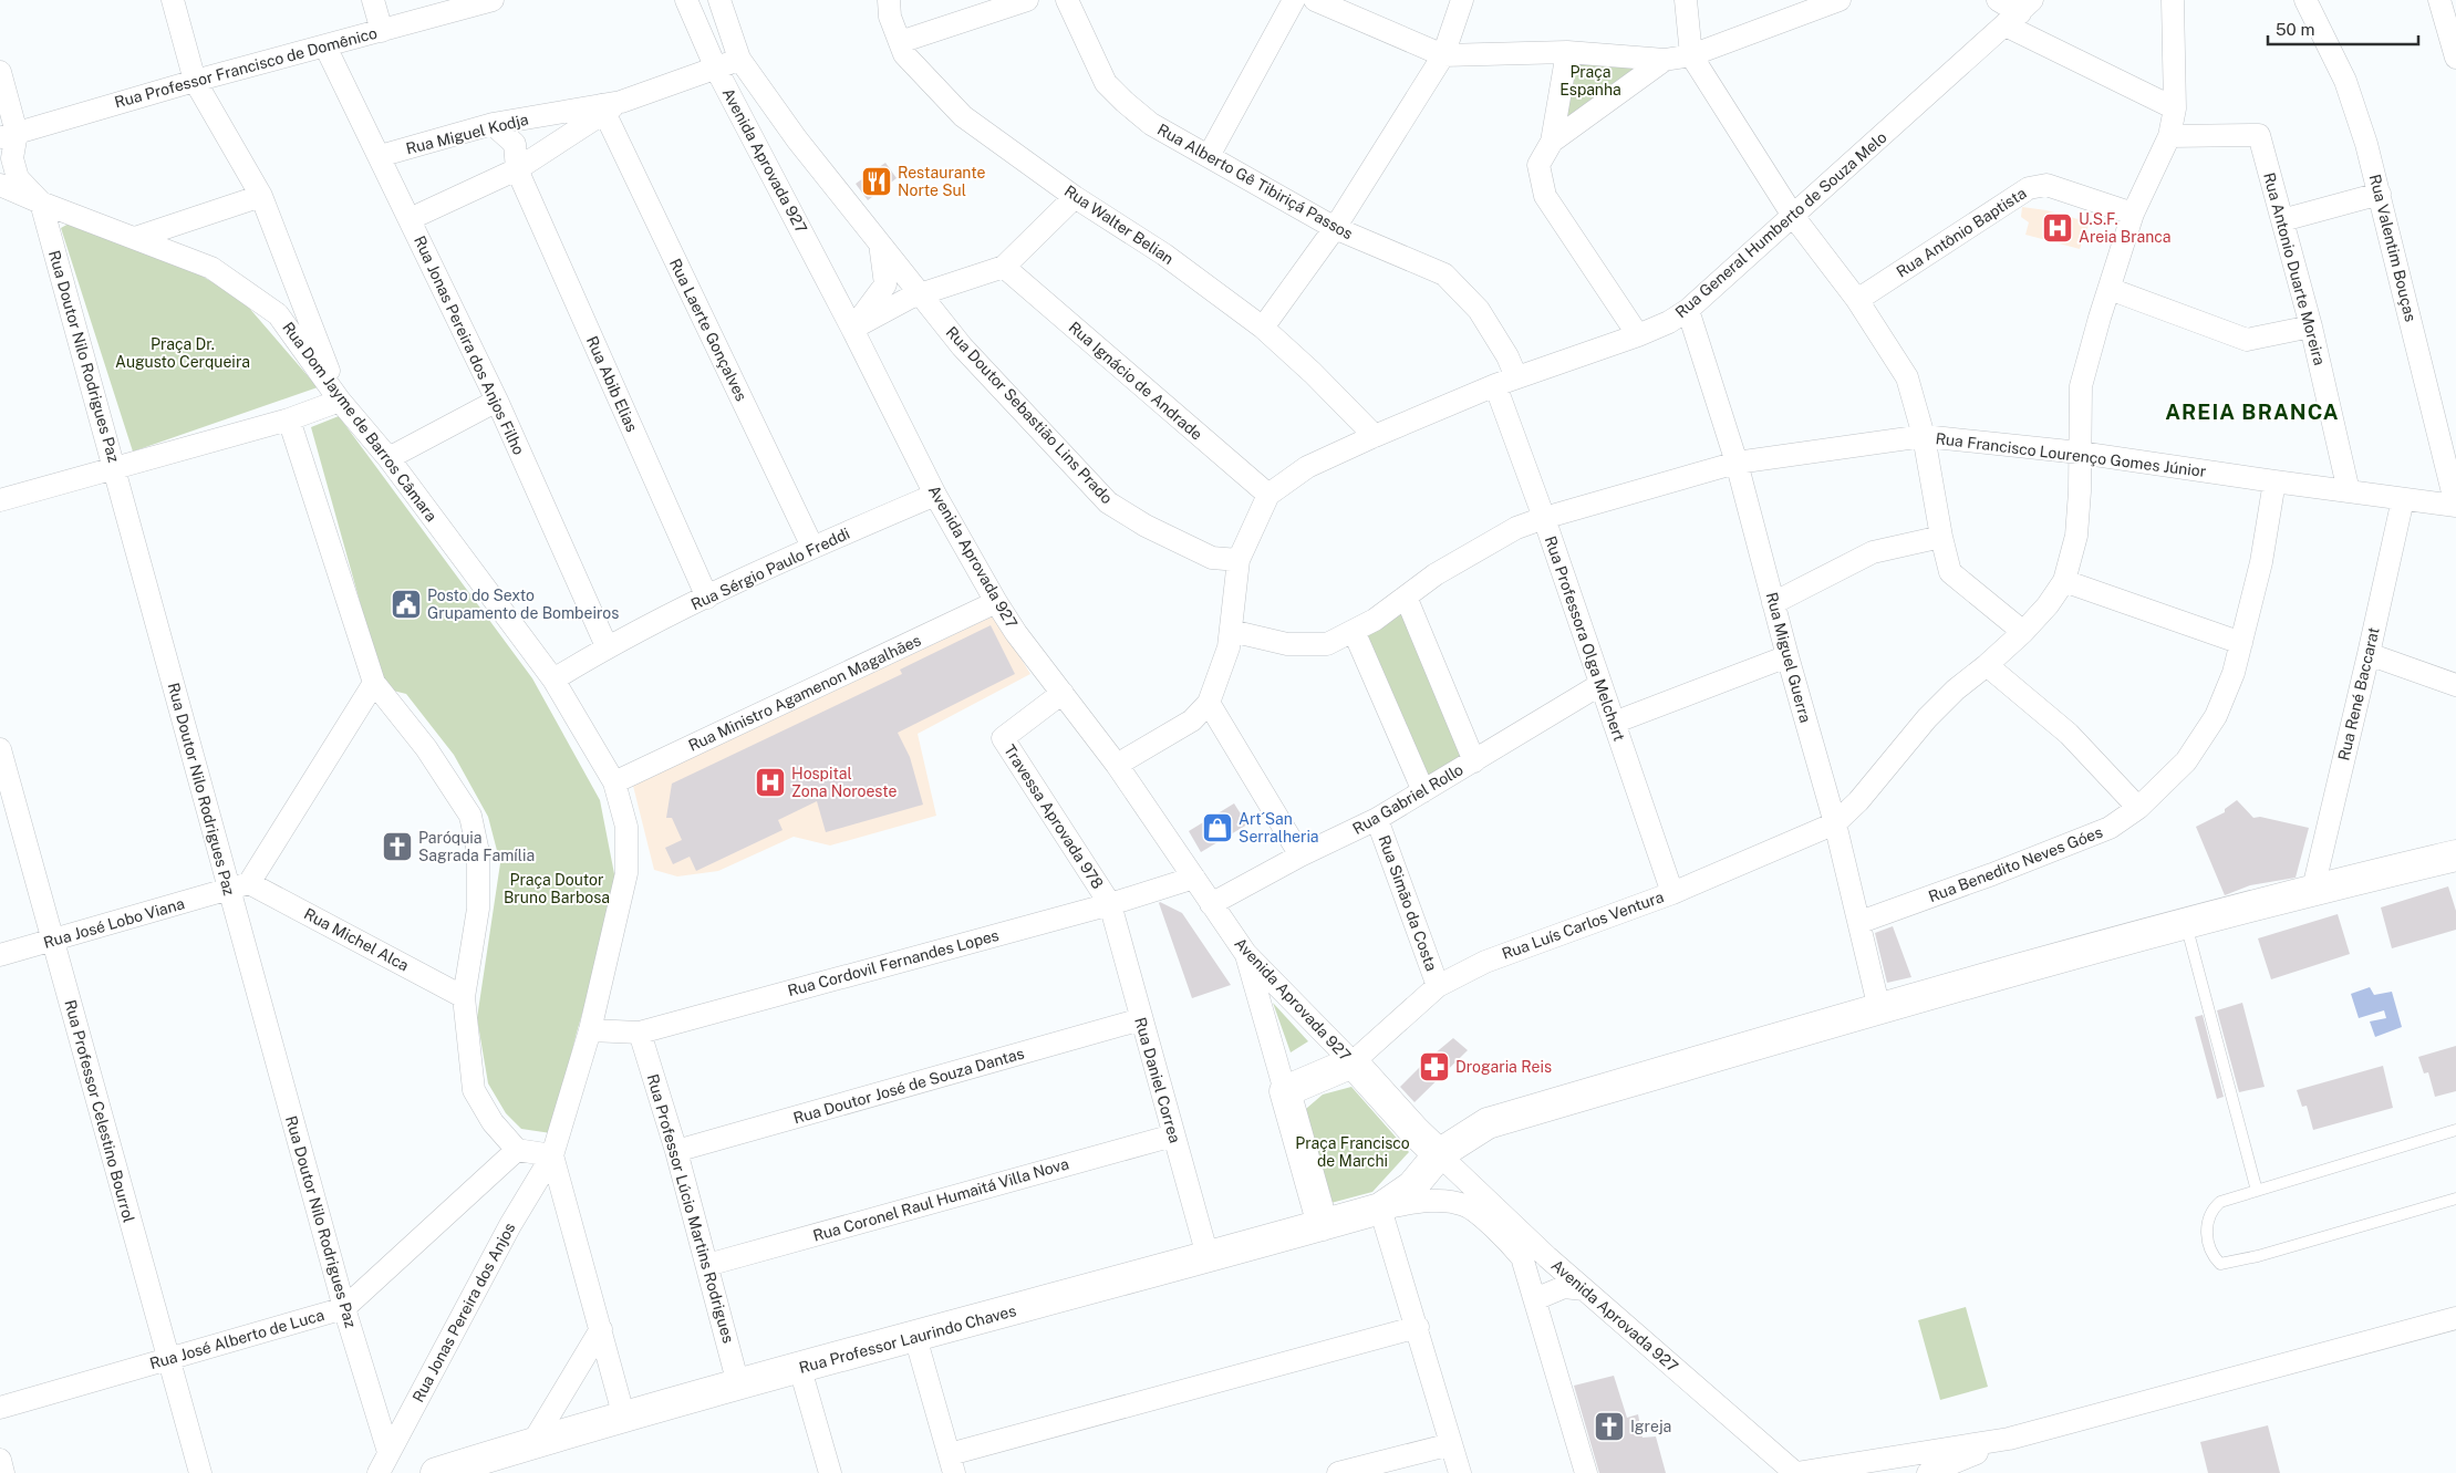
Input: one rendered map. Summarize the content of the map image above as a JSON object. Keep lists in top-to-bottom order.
{
  "streets": {
    "street": [
      "Rua Professor Francisco de Domênico",
      "Rua Miguel Kodja",
      "Avenida Aprovada 927",
      "Rua Alberto Gê Tibiriçá Passos",
      "Rua Walter Belian",
      "Rua General Humberto de Souza Melo",
      "Rua Antônio Baptista",
      "Rua Valentim Bouças",
      "Rua Antonio Duarte Moreira",
      "Rua Laerte Gonçalves",
      "Rua Jonas Pereira dos Anjos Filho",
      "Rua Doutor Nilo Rodrigues Paz",
      "Rua Ignácio de Andrade",
      "Rua Abib Elias",
      "Rua Doutor Sebastião Lins Prado",
      "Rua Dom Jayme de Barros Câmara",
      "Rua Francisco Lourenço Gomes Júnior",
      "Rua Sérgio Paulo Freddi",
      "Rua Professora Olga Melchert",
      "Rua Miguel Guerra",
      "Rua Ministro Agamenon Magalhães",
      "Rua René Baccarat",
      "Rua Gabriel Rollo",
      "Travessa Aprovada 978",
      "Rua Benedito Neves Góes",
      "Rua Simão da Costa",
      "Rua José Lobo Viana",
      "Rua Luís Carlos Ventura",
      "Rua Michel Alca",
      "Rua Cordovil Fernandes Lopes",
      "Rua Daniel Correa",
      "Rua Doutor José de Souza Dantas",
      "Rua Professor Celestino Bourrol",
      "Rua Coronel Raul Humaitá Villa Nova",
      "Rua Professor Lúcio Martins Rodrigues",
      "Rua Jonas Pereira dos Anjos",
      "Rua José Alberto de Luca",
      "Rua Professor Laurindo Chaves"
    ]
  },
  "crossings": [
    ["Rua Professor Francisco de Domênico", "Rua Jonas Pereira dos Anjos Filho"],
    ["Rua Professor Francisco de Domênico", "Rua Doutor Nilo Rodrigues Paz"],
    ["Rua Miguel Kodja", "Avenida Aprovada 927"],
    ["Rua Miguel Kodja", "Rua Laerte Gonçalves"],
    ["Rua Miguel Kodja", "Rua Jonas Pereira dos Anjos Filho"],
    ["Rua Miguel Kodja", "Rua Abib Elias"],
    ["Rua Miguel Kodja", "Rua Doutor Sebastião Lins Prado"],
    ["Avenida Aprovada 927", "Rua General Humberto de Souza Melo"],
    ["Avenida Aprovada 927", "Rua Sérgio Paulo Freddi"],
    ["Avenida Aprovada 927", "Rua Ministro Agamenon Magalhães"],
    ["Avenida Aprovada 927", "Rua Gabriel Rollo"],
    ["Avenida Aprovada 927", "Travessa Aprovada 978"],
    ["Avenida Aprovada 927", "Rua Luís Carlos Ventura"],
    ["Avenida Aprovada 927", "Rua Cordovil Fernandes Lopes"],
    ["Rua Alberto Gê Tibiriçá Passos", "Rua General Humberto de Souza Melo"],
    ["Rua Walter Belian", "Rua General Humberto de Souza Melo"],
    ["Rua General Humberto de Souza Melo", "Rua Ignácio de Andrade"],
    ["Rua General Humberto de Souza Melo", "Rua Doutor Sebastião Lins Prado"],
    ["Rua General Humberto de Souza Melo", "Rua Francisco Lourenço Gomes Júnior"],
    ["Rua General Humberto de Souza Melo", "Rua Professora Olga Melchert"],
    ["Rua General Humberto de Souza Melo", "Rua Miguel Guerra"],
    ["Rua Valentim Bouças", "Rua Francisco Lourenço Gomes Júnior"],
    ["Rua Antonio Duarte Moreira", "Rua Francisco Lourenço Gomes Júnior"],
    ["Rua Laerte Gonçalves", "Rua Sérgio Paulo Freddi"],
    ["Rua Jonas Pereira dos Anjos Filho", "Rua Sérgio Paulo Freddi"],
    ["Rua Doutor Nilo Rodrigues Paz", "Rua Dom Jayme de Barros Câmara"],
    ["Rua Doutor Nilo Rodrigues Paz", "Rua José Lobo Viana"],
    ["Rua Doutor Nilo Rodrigues Paz", "Rua Michel Alca"],
    ["Rua Doutor Nilo Rodrigues Paz", "Rua Jonas Pereira dos Anjos"],
    ["Rua Doutor Nilo Rodrigues Paz", "Rua José Alberto de Luca"],
    ["Rua Abib Elias", "Rua Sérgio Paulo Freddi"],
    ["Rua Dom Jayme de Barros Câmara", "Rua Sérgio Paulo Freddi"],
    ["Rua Dom Jayme de Barros Câmara", "Rua Ministro Agamenon Magalhães"],
    ["Rua Dom Jayme de Barros Câmara", "Rua Cordovil Fernandes Lopes"],
    ["Rua Dom Jayme de Barros Câmara", "Rua Jonas Pereira dos Anjos"],
    ["Rua Francisco Lourenço Gomes Júnior", "Rua Professora Olga Melchert"],
    ["Rua Francisco Lourenço Gomes Júnior", "Rua Miguel Guerra"],
    ["Rua Francisco Lourenço Gomes Júnior", "Rua René Baccarat"],
    ["Rua Francisco Lourenço Gomes Júnior", "Rua Benedito Neves Góes"],
    ["Rua Professora Olga Melchert", "Rua Gabriel Rollo"],
    ["Rua Professora Olga Melchert", "Rua Luís Carlos Ventura"],
    ["Rua Miguel Guerra", "Rua Benedito Neves Góes"],
    ["Rua Miguel Guerra", "Rua Luís Carlos Ventura"],
    ["Rua Gabriel Rollo", "Rua Simão da Costa"],
    ["Travessa Aprovada 978", "Rua Cordovil Fernandes Lopes"],
    ["Travessa Aprovada 978", "Rua Daniel Correa"],
    ["Rua Simão da Costa", "Rua Luís Carlos Ventura"],
    ["Rua José Lobo Viana", "Rua Michel Alca"],
    ["Rua José Lobo Viana", "Rua Professor Celestino Bourrol"],
    ["Rua Cordovil Fernandes Lopes", "Rua Daniel Correa"],
    ["Rua Cordovil Fernandes Lopes", "Rua Professor Lúcio Martins Rodrigues"],
    ["Rua Cordovil Fernandes Lopes", "Rua Jonas Pereira dos Anjos"],
    ["Rua Daniel Correa", "Rua Doutor José de Souza Dantas"],
    ["Rua Daniel Correa", "Rua Coronel Raul Humaitá Villa Nova"],
    ["Rua Daniel Correa", "Rua Professor Laurindo Chaves"],
    ["Rua Doutor José de Souza Dantas", "Rua Professor Lúcio Martins Rodrigues"],
    ["Rua Professor Celestino Bourrol", "Rua José Alberto de Luca"],
    ["Rua Coronel Raul Humaitá Villa Nova", "Rua Professor Lúcio Martins Rodrigues"],
    ["Rua Professor Lúcio Martins Rodrigues", "Rua Professor Laurindo Chaves"]
  ],
  "districts": ["AREIA BRANCA"],
  "parks": [
    "Praça Espanha",
    "Praça Dr. Augusto Cerqueira",
    "Praça Doutor Bruno Barbosa",
    "Praça Francisco de Marchi"
  ],
  "places": {
    "restaurant": ["Restaurante Norte Sul"],
    "hospital": ["U.S.F. Areia Branca", "Hospital Zona Noroeste"],
    "public building": ["Posto do Sexto Grupamento de Bombeiros"],
    "shop": ["Art´San Serralheria"],
    "church": ["Paróquia Sagrada Família", "Igreja"],
    "pharmacy": ["Drogaria Reis"]
  },
  "scale_bar": "50 m"
}
